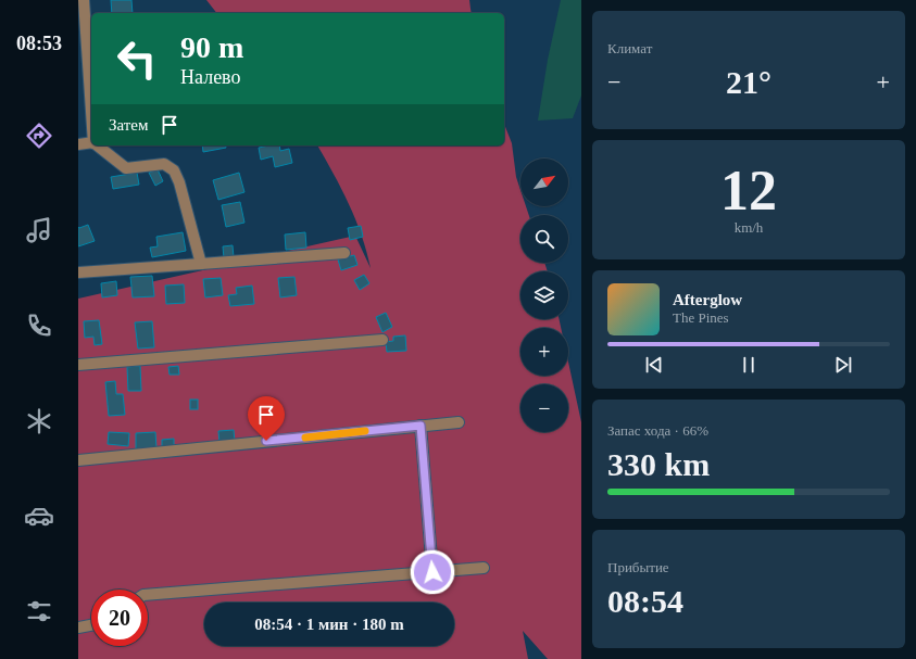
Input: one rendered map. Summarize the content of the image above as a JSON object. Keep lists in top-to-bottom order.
{
  "north": "top right",
  "page": {
    "tabs": "08:53",
    "tile": [
      "Климат",
      ["12", "km/h"],
      ["Запас хода · 66%", "330 km"],
      ["Прибытие", "08:54"]
    ],
    "turn": ["90 m", "Налево"],
    "heat": ["−", "21°", "+"],
    "then": "Затем",
    "map_buttons": ["+", "−"],
    "song": ["Afterglow", "The Pines"],
    "limit": "20",
    "trip": "08:54 · 1 мин · 180 m"
  }
}
